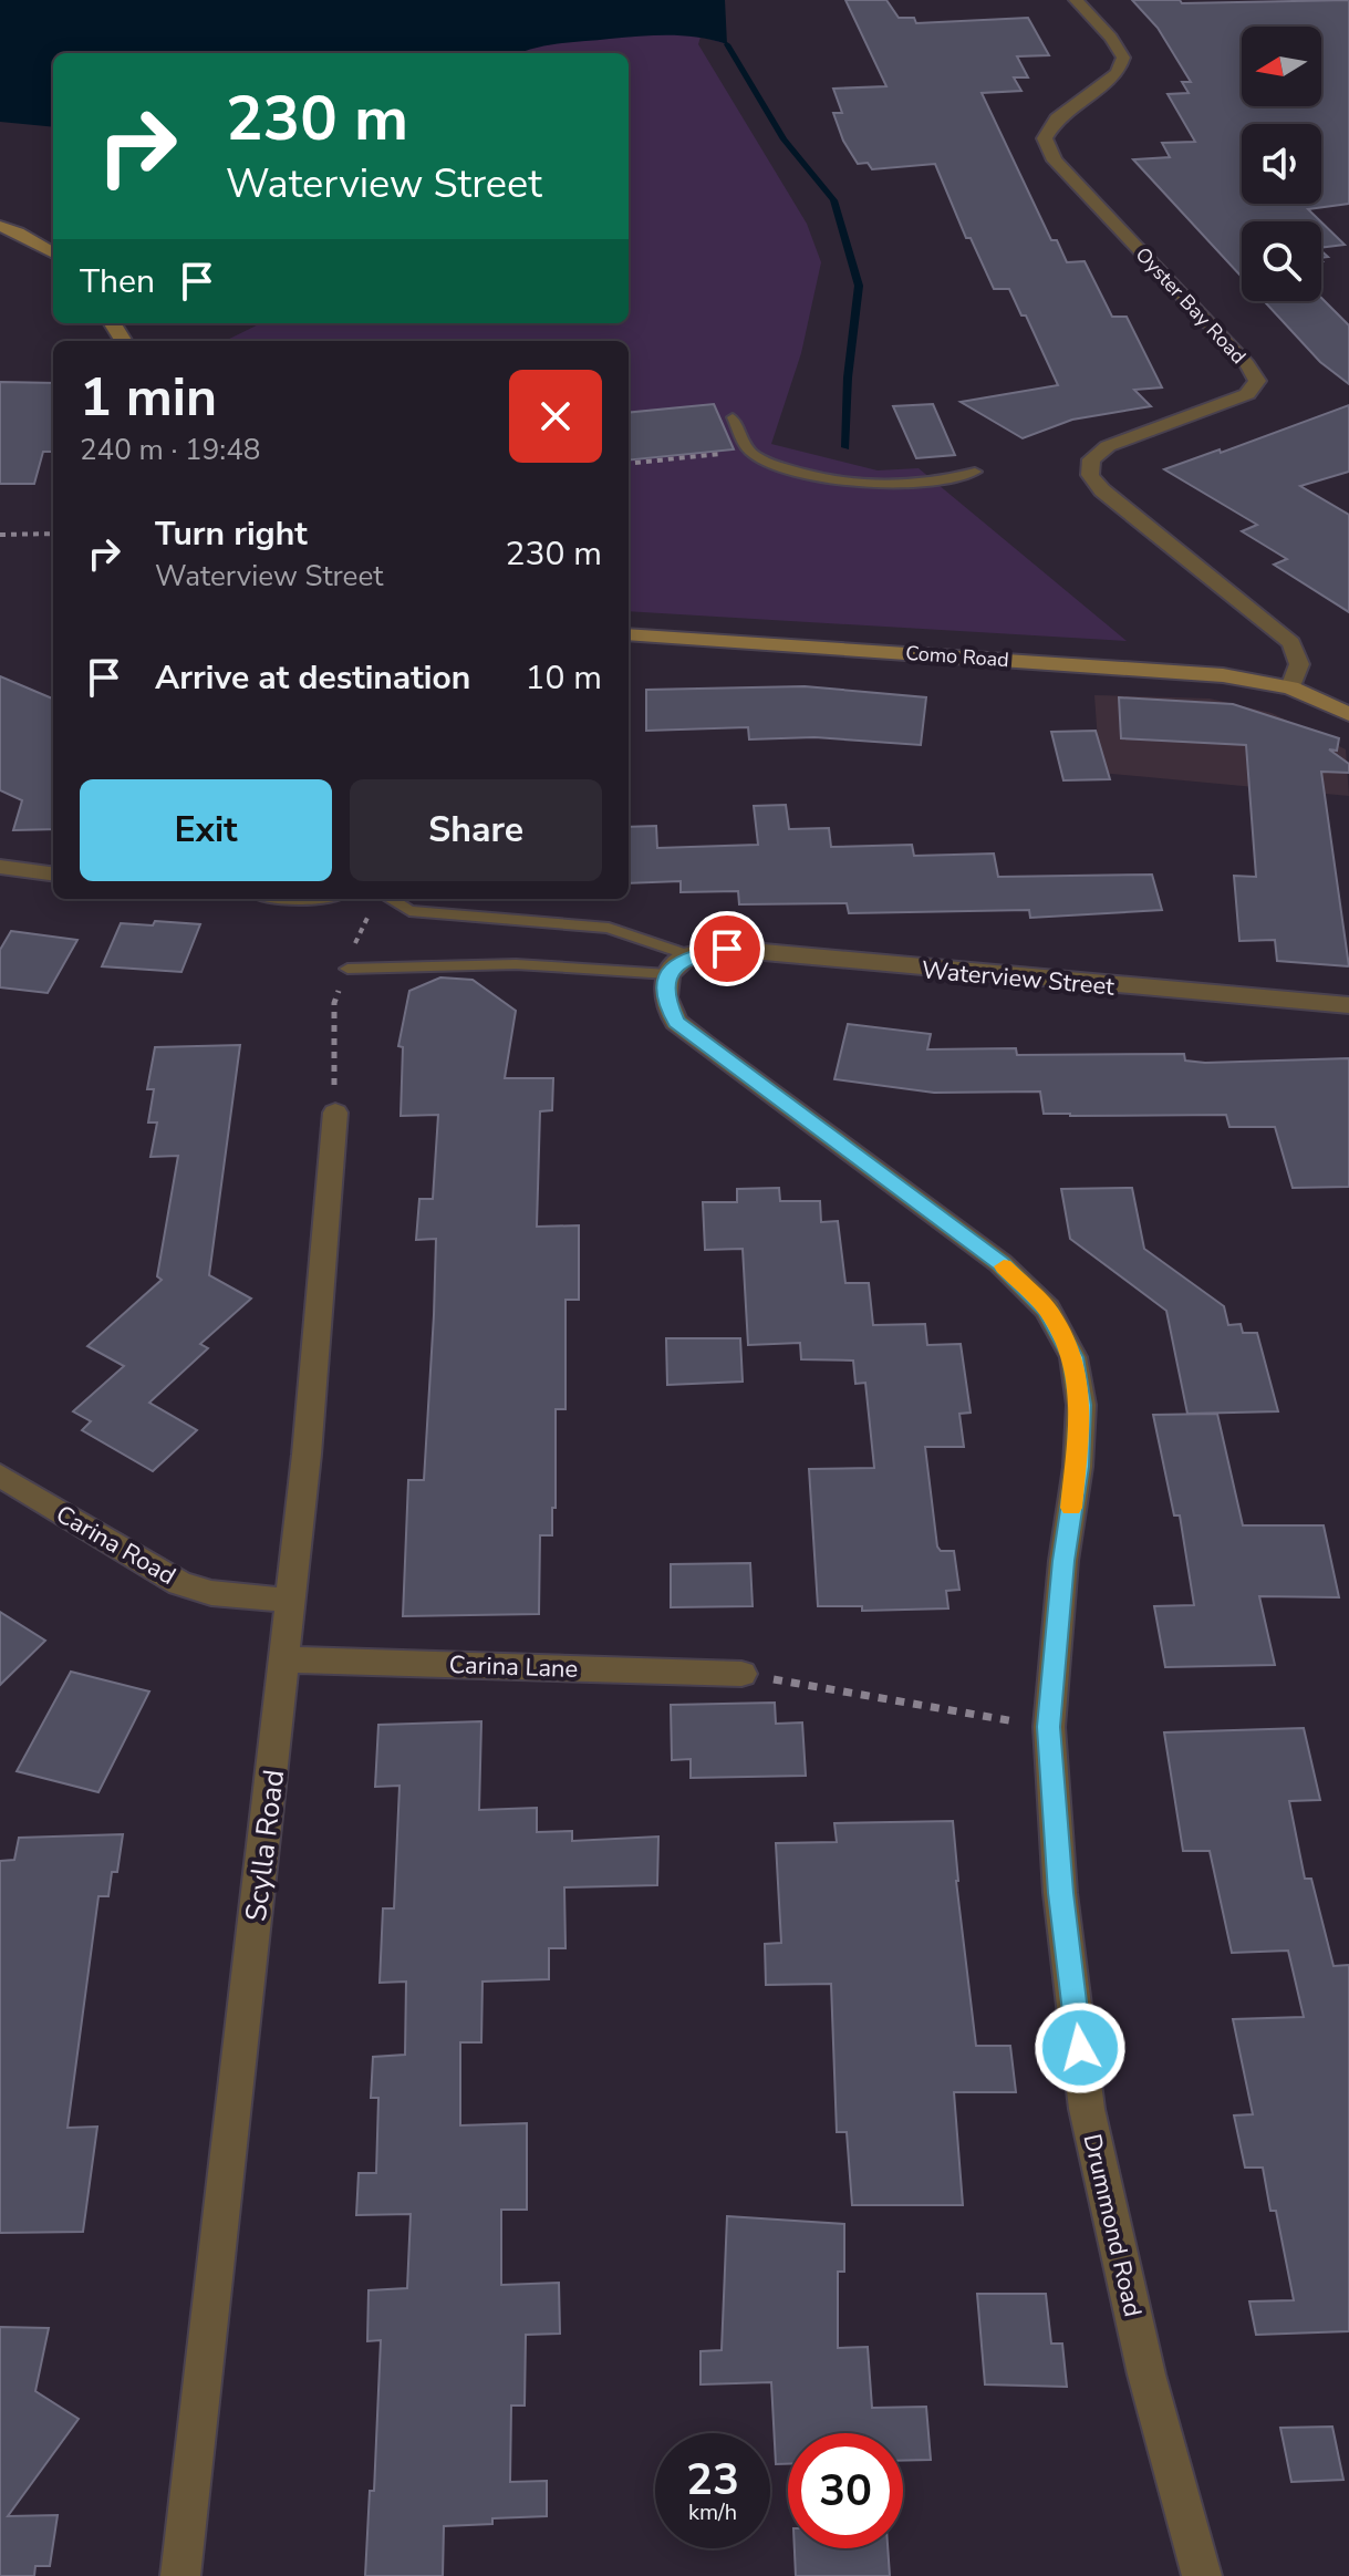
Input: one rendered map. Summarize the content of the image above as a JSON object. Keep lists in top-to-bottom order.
{
  "streets": {
    "street": [
      "Oyster Bay Road",
      "Como Road",
      "Waterview Street",
      "Carina Road",
      "Carina Lane",
      "Scylla Road",
      "Drummond Road"
    ]
  },
  "crossings": [
    ["Oyster Bay Road", "Como Road"],
    ["Waterview Street", "Drummond Road"],
    ["Carina Road", "Scylla Road"],
    ["Carina Lane", "Scylla Road"]
  ],
  "north": "left",
  "page": {
    "turn": ["230 m", "Waterview Street"],
    "then": "Then",
    "heading": ["1 min", "240 m · 19:48"],
    "list": [
      {
        "name": "Turn right",
        "note": "Waterview Street",
        "value": "230 m"
      },
      {
        "name": "Arrive at destination",
        "value": "10 m"
      }
    ],
    "buttons": ["Exit", "Share"],
    "speed": "23 km/h",
    "limit": "30"
  }
}
